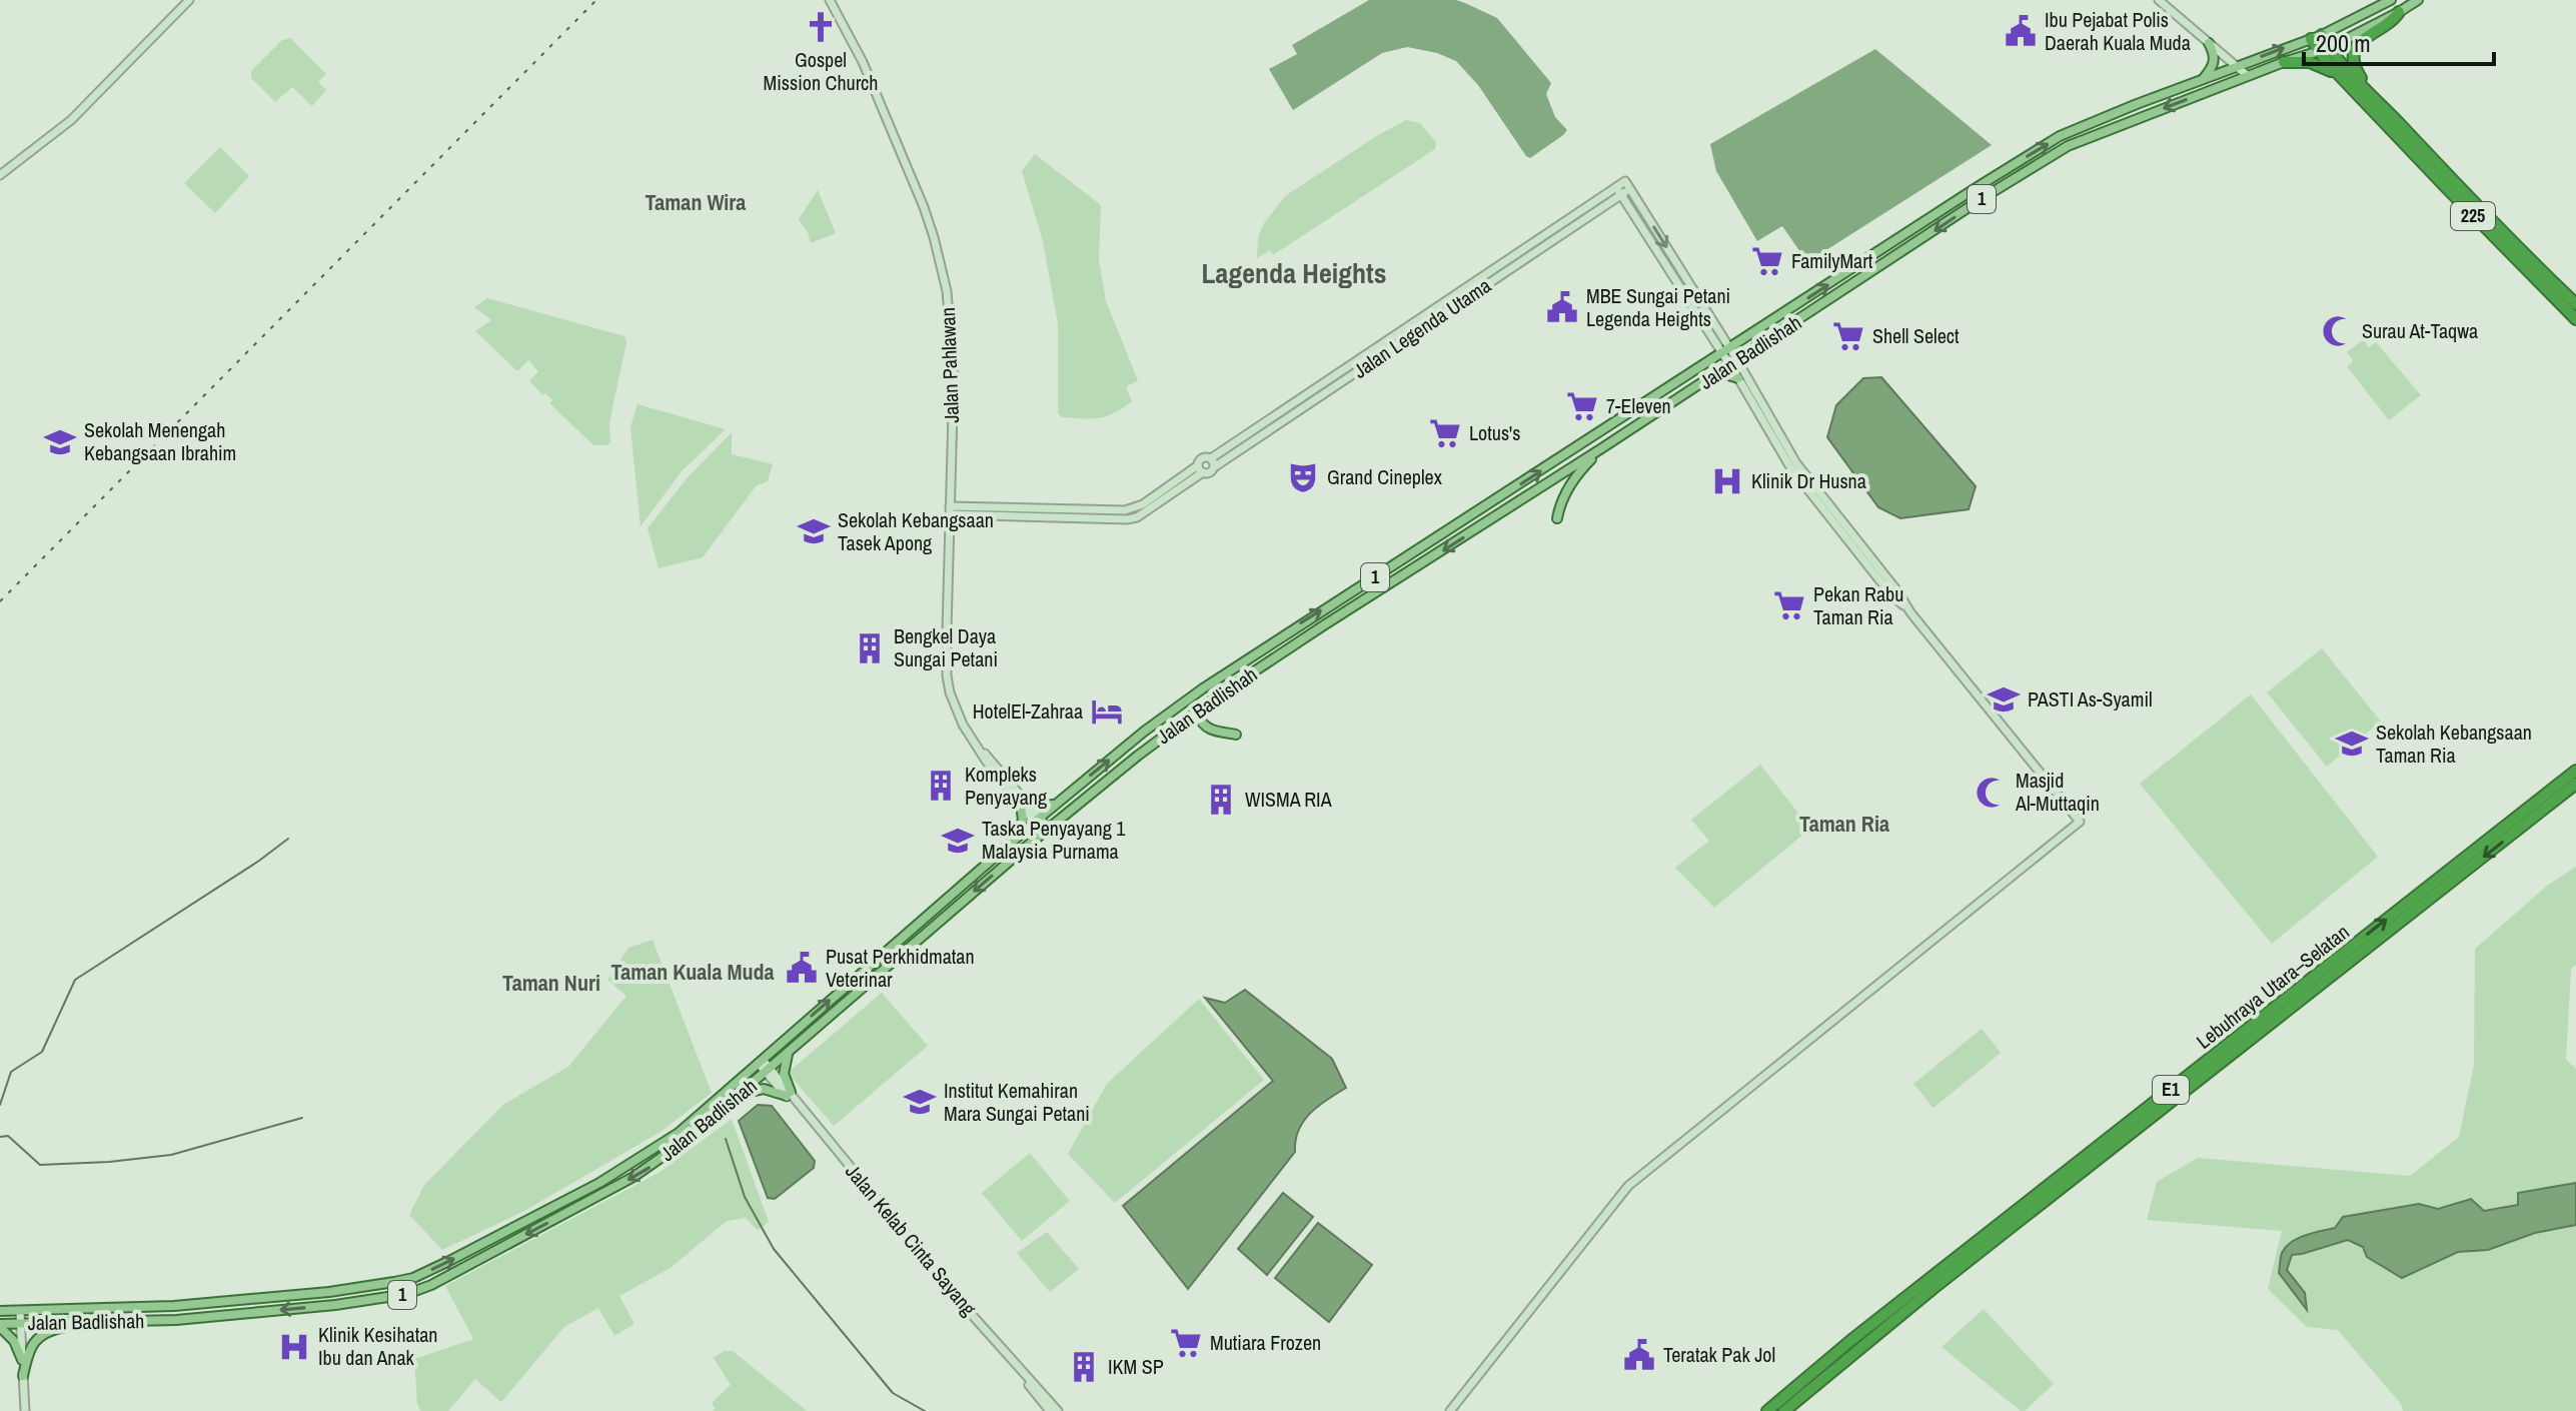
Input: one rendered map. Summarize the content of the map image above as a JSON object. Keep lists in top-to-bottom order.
{
  "streets": {
    "highway": ["225", "Lebuhraya Utara–Selatan", "E1"],
    "main road": ["1", "Jalan Badlishah"],
    "street": ["Jalan Legenda Utama", "Jalan Pahlawan", "Jalan Kelab Cinta Sayang"]
  },
  "crossings": [
    ["225", "Jalan Badlishah"],
    ["Jalan Legenda Utama", "Jalan Badlishah"],
    ["Jalan Badlishah", "Jalan Pahlawan"],
    ["Jalan Badlishah", "Jalan Kelab Cinta Sayang"]
  ],
  "districts": [
    "Taman Wira",
    "Lagenda Heights",
    "Taman Ria",
    "Taman Kuala Muda",
    "Taman Nuri"
  ],
  "places": {
    "church": ["Gospel Mission Church"],
    "public building": [
      "Ibu Pejabat Polis Daerah Kuala Muda",
      "MBE Sungai Petani Legenda Heights",
      "Pusat Perkhidmatan Veterinar",
      "Teratak Pak Jol"
    ],
    "supermarket": [
      "FamilyMart",
      "Shell Select",
      "7-Eleven",
      "Lotus's",
      "Pekan Rabu Taman Ria",
      "Mutiara Frozen"
    ],
    "mosque": ["Surau At-Taqwa", "Masjid Al-Muttaqin"],
    "school or university": [
      "Sekolah Menengah Kebangsaan Ibrahim",
      "Sekolah Kebangsaan Tasek Apong",
      "PASTI As-Syamil",
      "Sekolah Kebangsaan Taman Ria",
      "Taska Penyayang 1 Malaysia Purnama",
      "Institut Kemahiran Mara Sungai Petani"
    ],
    "theatre": ["Grand Cineplex"],
    "hospital": ["Klinik Dr Husna", "Klinik Kesihatan Ibu dan Anak"],
    "building": [
      "Bengkel Daya Sungai Petani",
      "Kompleks Penyayang",
      "WISMA RIA",
      "IKM SP"
    ],
    "hotel": ["HotelEl-Zahraa"]
  },
  "scale_bar": "200 m"
}
